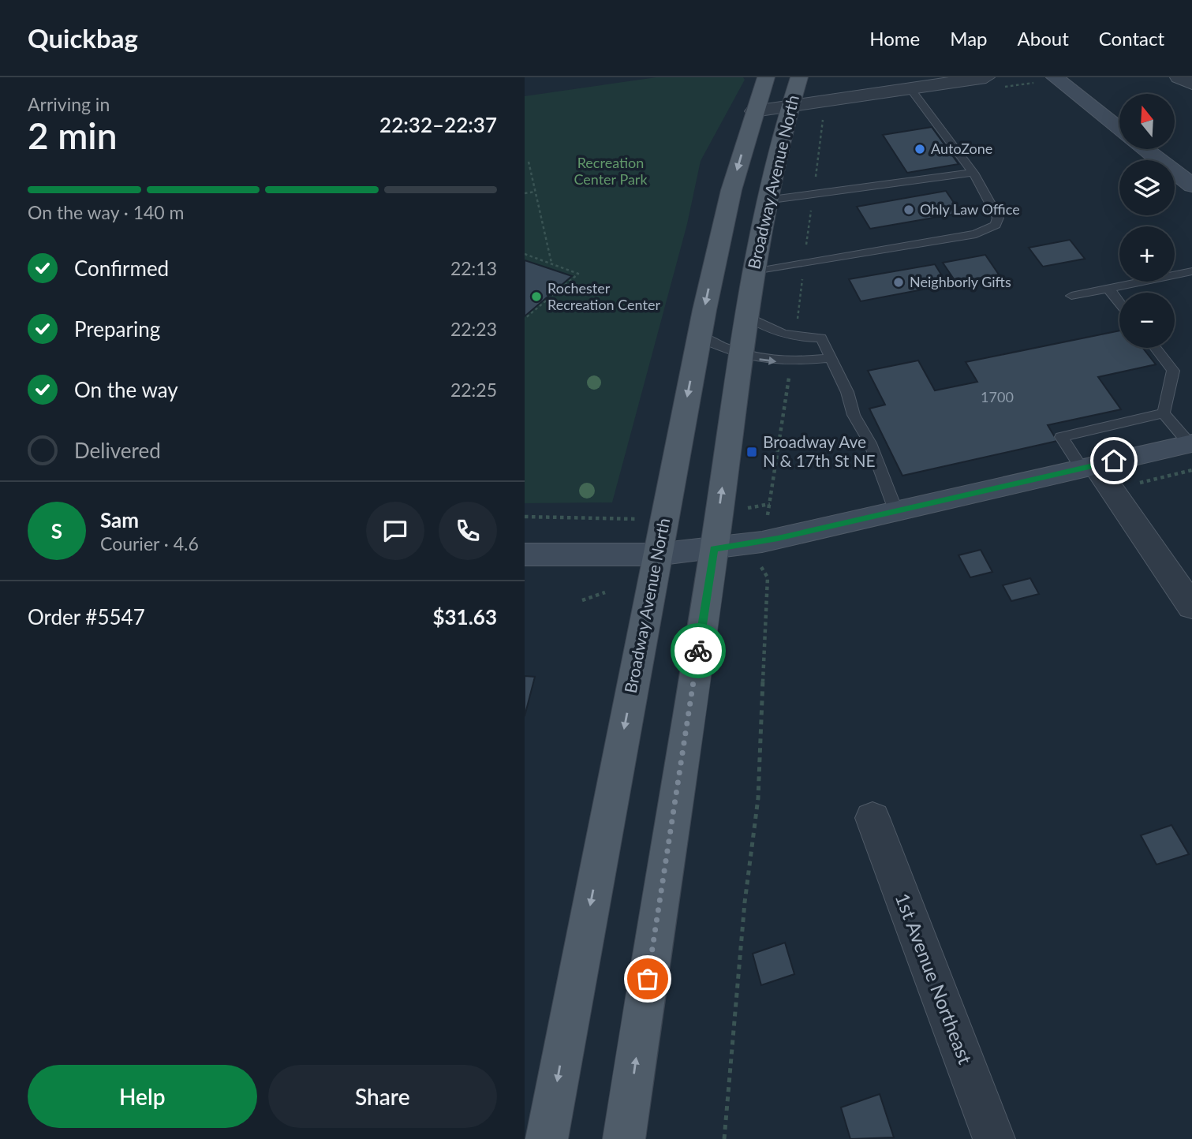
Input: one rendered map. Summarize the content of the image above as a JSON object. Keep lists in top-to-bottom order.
{
  "streets": {
    "main road": ["Broadway Avenue North"],
    "street": ["1st Avenue Northeast"]
  },
  "parks": ["Recreation Center Park"],
  "places": {
    "other": [
      "AutoZone",
      "Ohly Law Office",
      "Neighborly Gifts",
      "Rochester Recreation Center"
    ],
    "transit": ["Broadway Ave N & 17th St NE"]
  },
  "house_numbers": ["1700"],
  "north": "top",
  "page": {
    "header": "Quickbag",
    "nav": [
      "Home",
      "Map",
      "About",
      "Contact"
    ],
    "heading": ["2 min", "Arriving in", "22:32–22:37"],
    "panel": [
      "Sam",
      "Courier · 4.6",
      "Order #5547",
      "$31.63"
    ],
    "map_buttons": ["+", "−"],
    "bar": "On the way · 140 m",
    "list": [
      ["Confirmed", "22:13"],
      ["Preparing", "22:23"],
      ["On the way", "22:25"],
      "Delivered"
    ],
    "round": "S",
    "buttons": ["Help", "Share"]
  }
}
